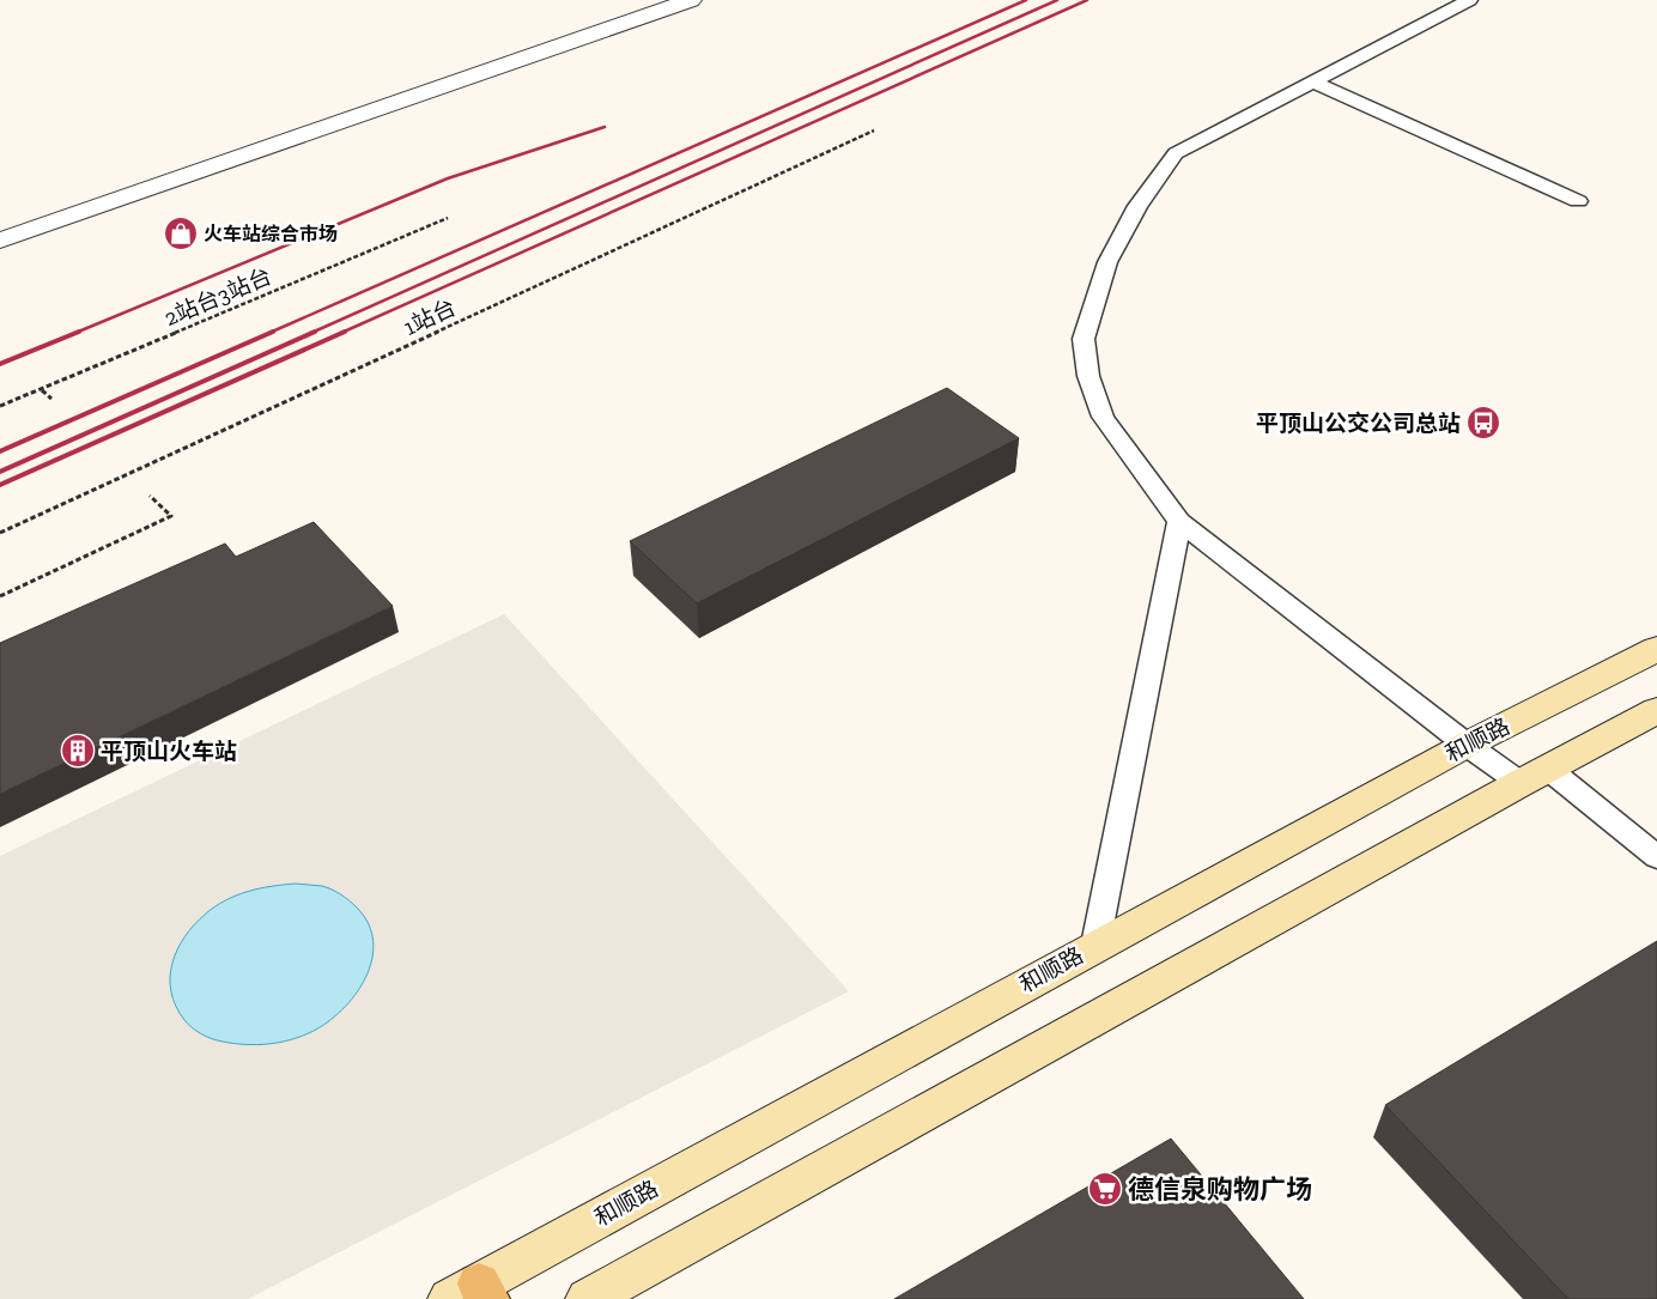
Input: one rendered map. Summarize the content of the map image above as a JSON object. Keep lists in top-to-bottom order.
{
  "streets": {
    "main road": ["和顺路"],
    "path": ["2站台3站台", "1站台"]
  },
  "places": {
    "shop": ["火车站综合市场"],
    "bus stop": ["平顶山公交公司总站"],
    "building": ["平顶山火车站"],
    "supermarket": ["德信泉购物广场"]
  }
}
